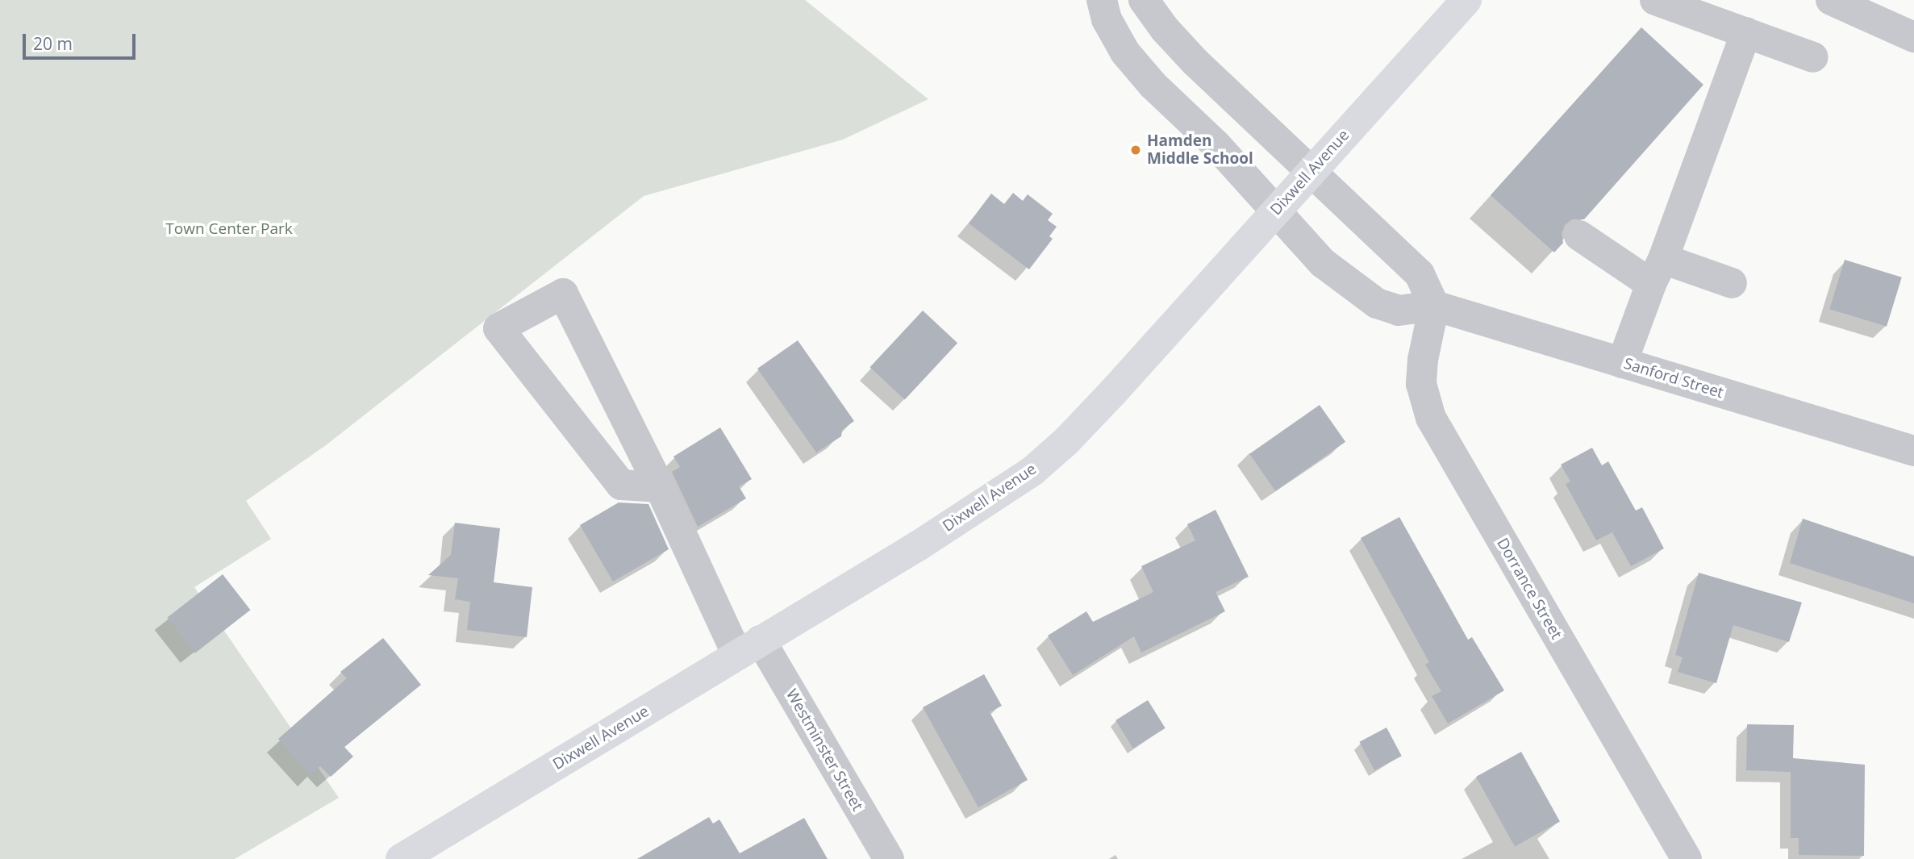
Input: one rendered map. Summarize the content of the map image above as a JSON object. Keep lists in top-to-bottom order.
{
  "streets": {
    "main road": ["Dixwell Avenue"],
    "street": ["Sanford Street", "Dorrance Street", "Westminster Street"]
  },
  "crossings": [
    ["Dixwell Avenue", "Sanford Street"],
    ["Dixwell Avenue", "Westminster Street"],
    ["Sanford Street", "Dorrance Street"]
  ],
  "parks": ["Town Center Park"],
  "places": ["Hamden Middle School"],
  "scale_bar": "20 m"
}
